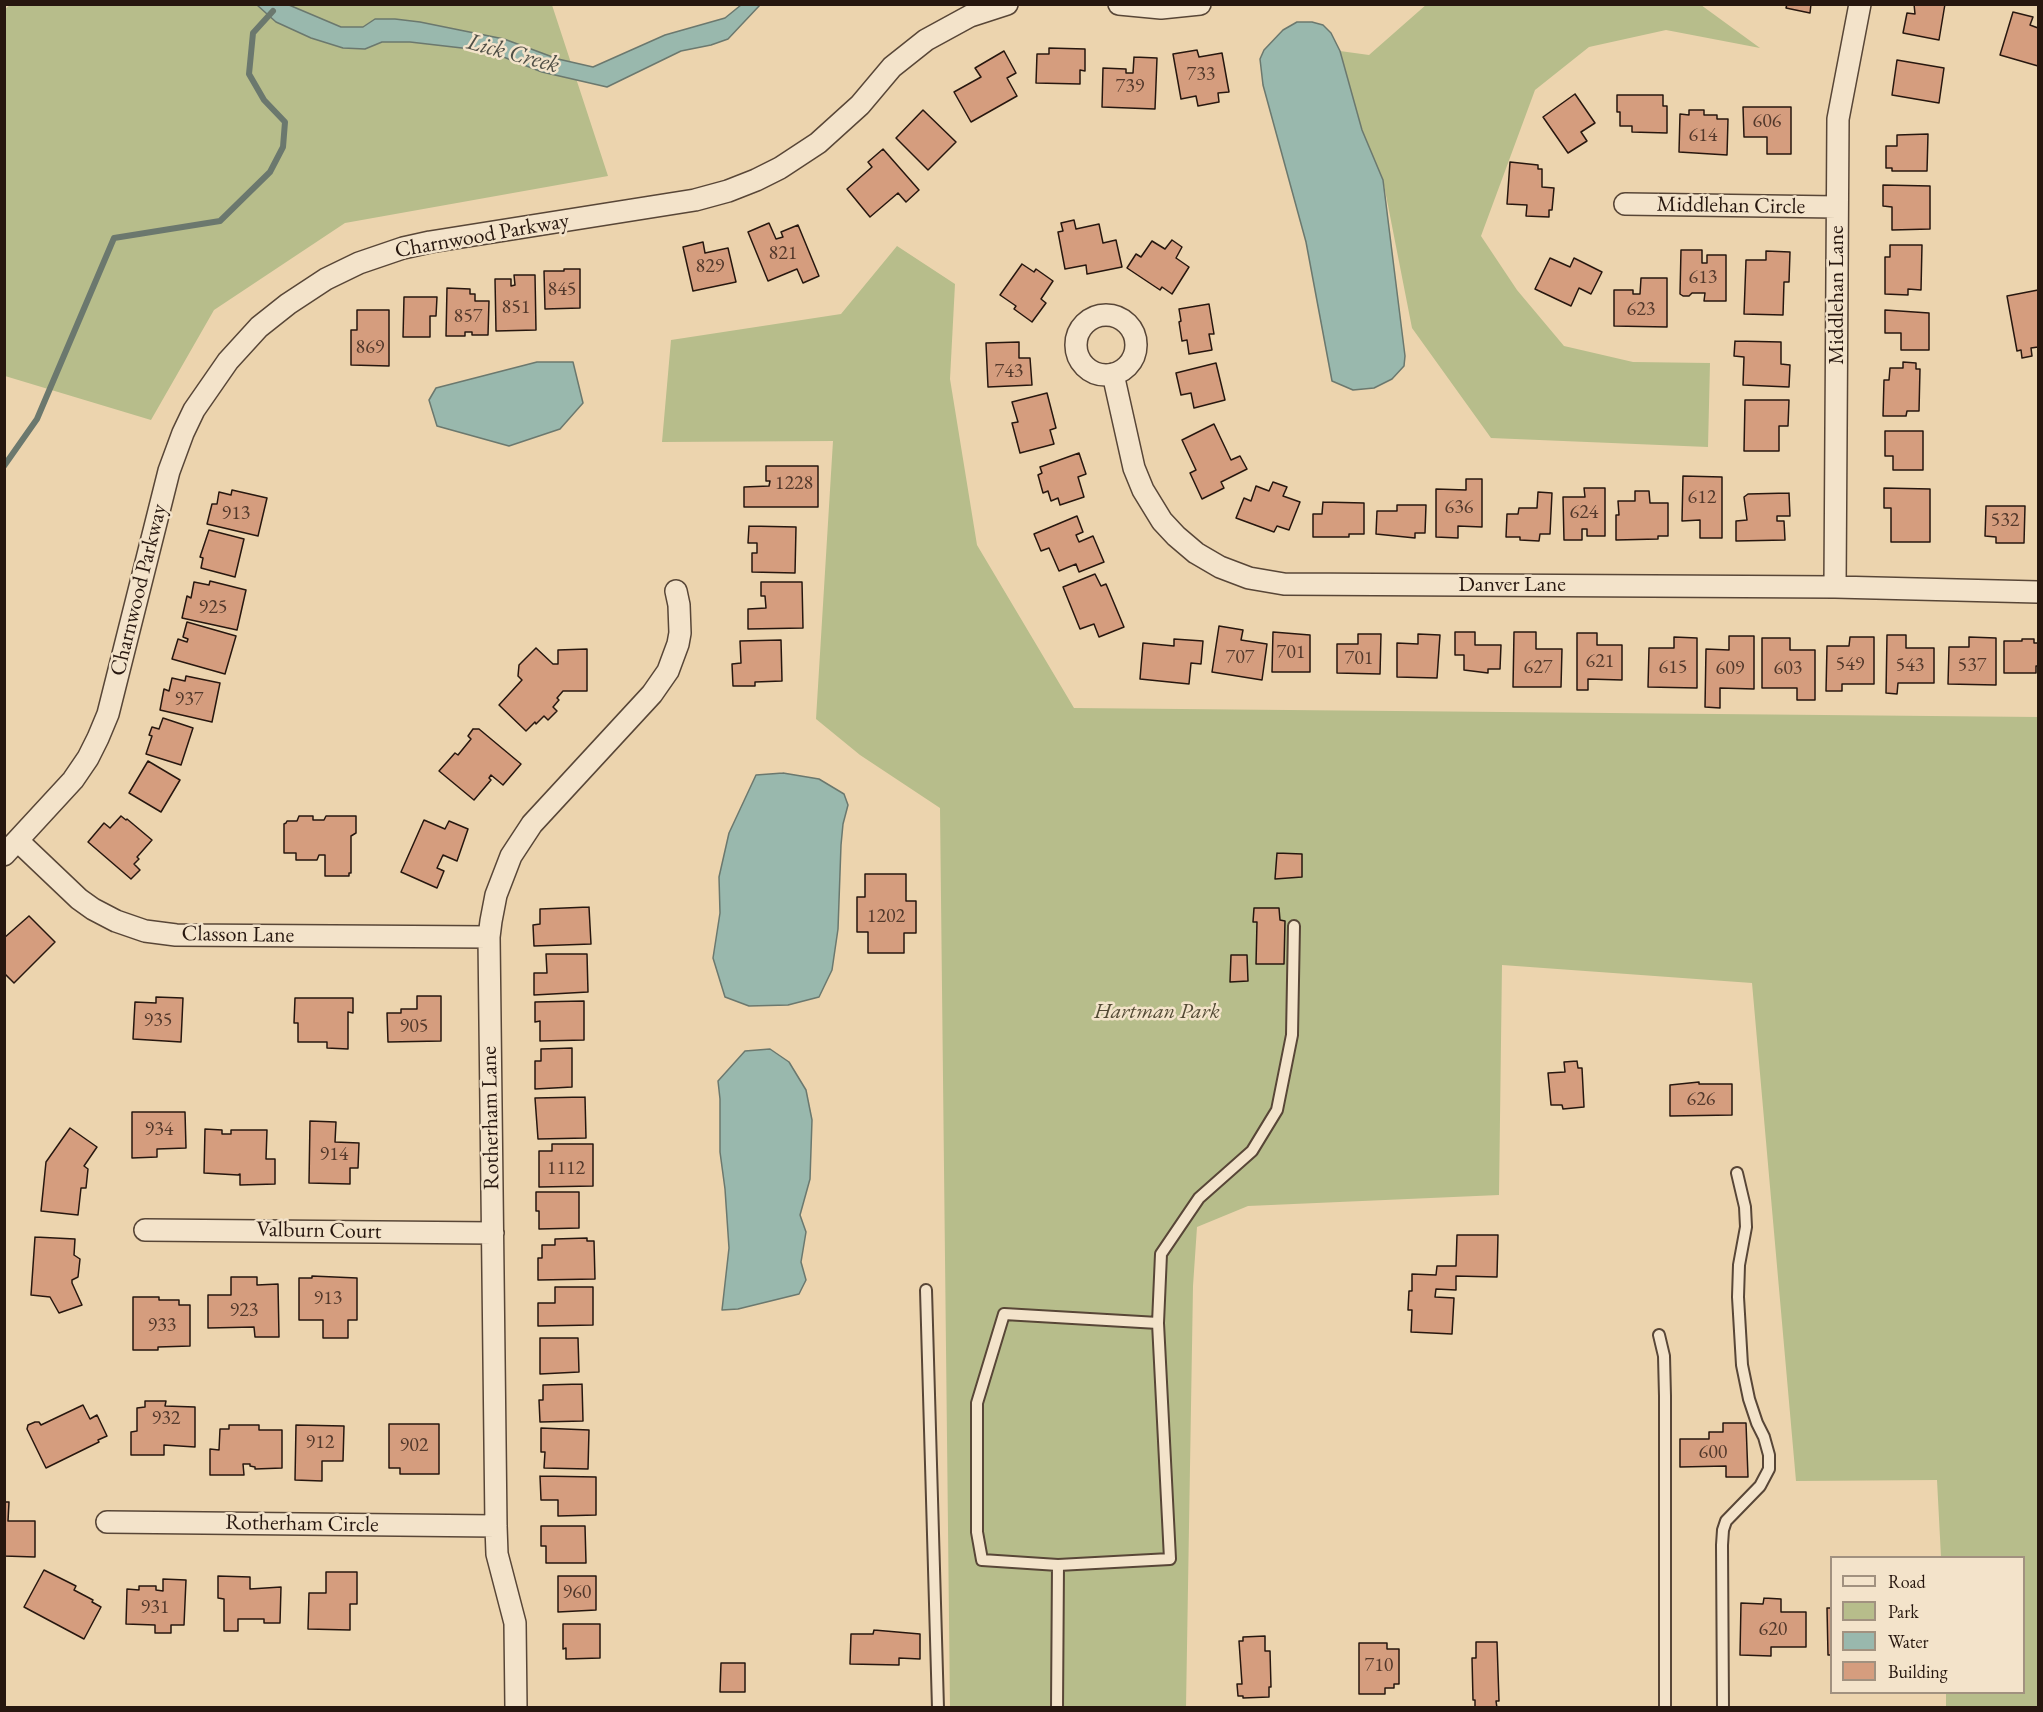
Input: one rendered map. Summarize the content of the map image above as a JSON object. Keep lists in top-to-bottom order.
{
  "streets": {
    "street": [
      "Middlehan Circle",
      "Charnwood Parkway",
      "Middlehan Lane",
      "Danver Lane",
      "Classon Lane",
      "Rotherham Lane",
      "Valburn Court",
      "Rotherham Circle"
    ]
  },
  "crossings": [
    ["Middlehan Circle", "Middlehan Lane"],
    ["Charnwood Parkway", "Classon Lane"],
    ["Middlehan Lane", "Danver Lane"],
    ["Classon Lane", "Rotherham Lane"],
    ["Rotherham Lane", "Valburn Court"],
    ["Rotherham Lane", "Rotherham Circle"]
  ],
  "water": ["Lick Creek"],
  "parks": ["Hartman Park"],
  "house_numbers": [
    "733",
    "739",
    "606",
    "614",
    "821",
    "829",
    "613",
    "845",
    "851",
    "623",
    "857",
    "869",
    "743",
    "1228",
    "612",
    "636",
    "624",
    "913",
    "532",
    "925",
    "701",
    "707",
    "701",
    "621",
    "549",
    "543",
    "537",
    "627",
    "615",
    "609",
    "603",
    "937",
    "1202",
    "935",
    "905",
    "626",
    "934",
    "914",
    "1112",
    "913",
    "923",
    "933",
    "932",
    "912",
    "902",
    "600",
    "960",
    "931",
    "620",
    "710"
  ],
  "legend": [
    "Road",
    "Park",
    "Water",
    "Building"
  ]
}
